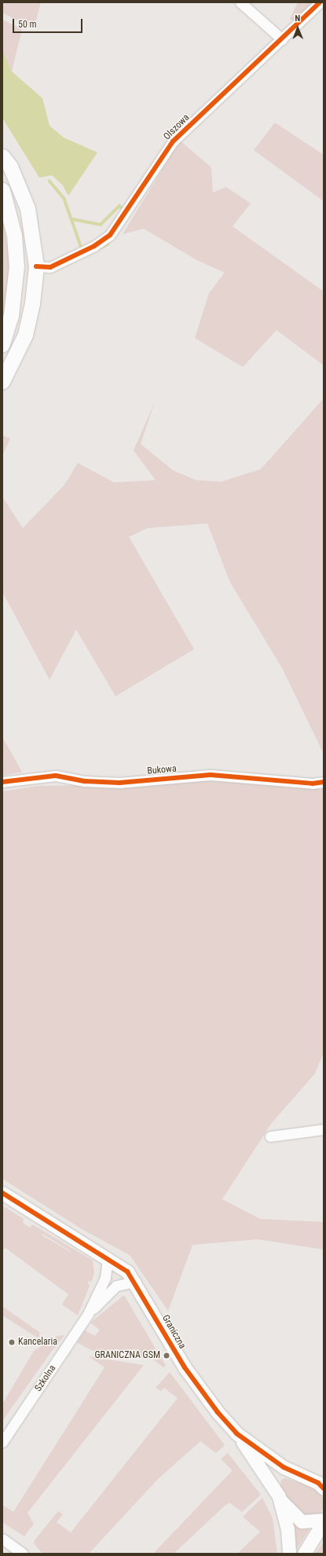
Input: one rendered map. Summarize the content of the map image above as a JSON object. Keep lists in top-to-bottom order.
{
  "streets": {
    "street": [
      "Olszowa",
      "Bukowa",
      "Graniczna",
      "Szkolna"
    ]
  },
  "crossings": [
    ["Graniczna", "Szkolna"]
  ],
  "places": ["Kancelaria", "GRANICZNA GSM"],
  "scale_bar": "50 m",
  "north": "top"
}
